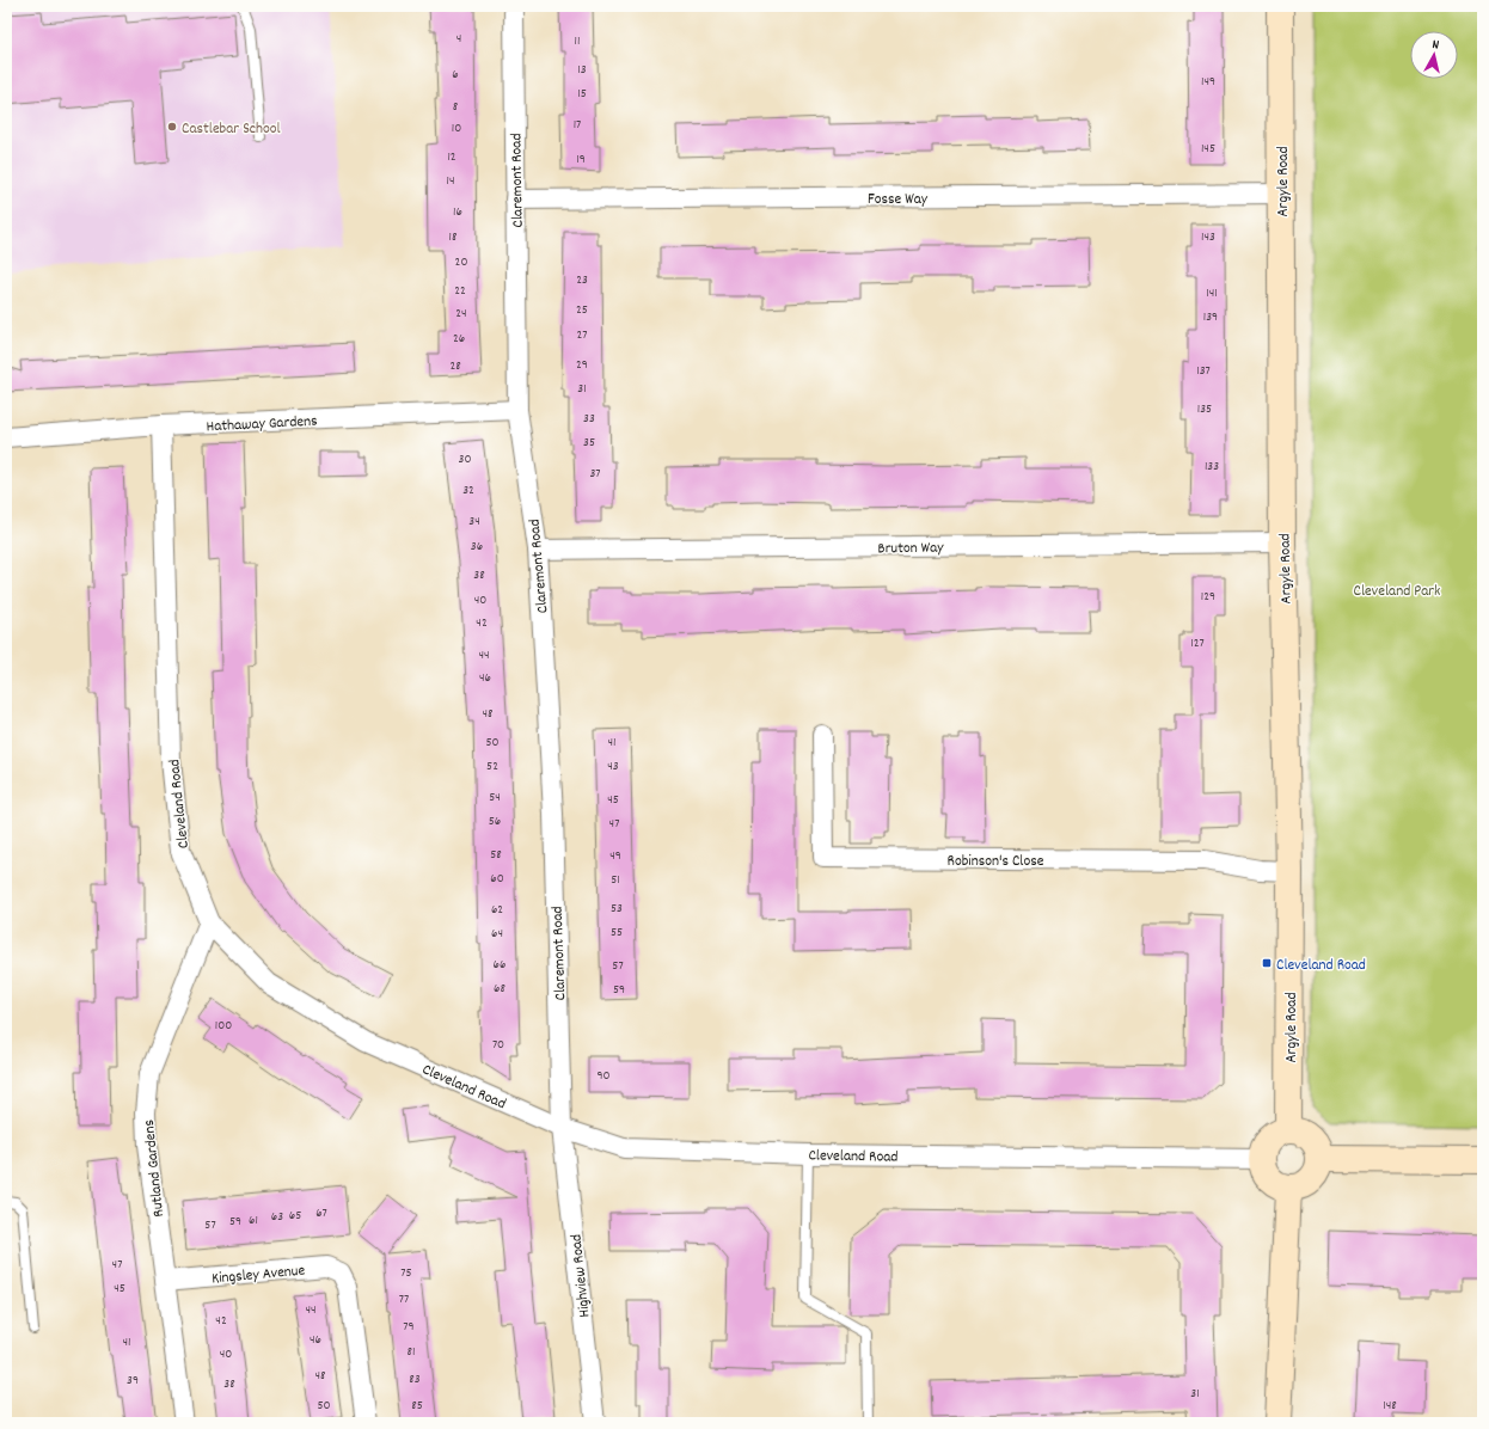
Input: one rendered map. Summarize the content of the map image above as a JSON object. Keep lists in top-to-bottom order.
{
  "streets": {
    "main road": ["Argyle Road"],
    "street": [
      "Claremont Road",
      "Fosse Way",
      "Hathaway Gardens",
      "Bruton Way",
      "Cleveland Road",
      "Robinson's Close",
      "Rutland Gardens",
      "Kingsley Avenue",
      "Highview Road"
    ]
  },
  "crossings": [
    ["Claremont Road", "Fosse Way"],
    ["Claremont Road", "Hathaway Gardens"],
    ["Claremont Road", "Bruton Way"],
    ["Claremont Road", "Cleveland Road"],
    ["Claremont Road", "Highview Road"],
    ["Argyle Road", "Fosse Way"],
    ["Argyle Road", "Bruton Way"],
    ["Argyle Road", "Cleveland Road"],
    ["Argyle Road", "Robinson's Close"],
    ["Hathaway Gardens", "Cleveland Road"],
    ["Cleveland Road", "Rutland Gardens"],
    ["Cleveland Road", "Highview Road"],
    ["Rutland Gardens", "Kingsley Avenue"]
  ],
  "parks": ["Cleveland Park"],
  "places": {
    "other": ["Castlebar School"],
    "transit": ["Cleveland Road"]
  },
  "house_numbers": [
    "4",
    "11",
    "13",
    "6",
    "149",
    "15",
    "8",
    "17",
    "10",
    "145",
    "12",
    "19",
    "14",
    "16",
    "18",
    "143",
    "20",
    "23",
    "22",
    "141",
    "25",
    "24",
    "139",
    "27",
    "26",
    "29",
    "28",
    "137",
    "31",
    "135",
    "33",
    "35",
    "30",
    "133",
    "37",
    "32",
    "34",
    "36",
    "38",
    "129",
    "40",
    "42",
    "127",
    "44",
    "46",
    "48",
    "50",
    "41",
    "52",
    "43",
    "54",
    "45",
    "56",
    "47",
    "58",
    "49",
    "60",
    "51",
    "53",
    "62",
    "55",
    "64",
    "66",
    "57",
    "68",
    "59",
    "100",
    "70",
    "90",
    "67",
    "65",
    "63",
    "61",
    "59",
    "57",
    "47",
    "75",
    "45",
    "77",
    "44",
    "42",
    "79",
    "46",
    "41",
    "81",
    "40",
    "48",
    "83",
    "39",
    "38",
    "31",
    "50",
    "85",
    "148"
  ],
  "north": "top"
}
